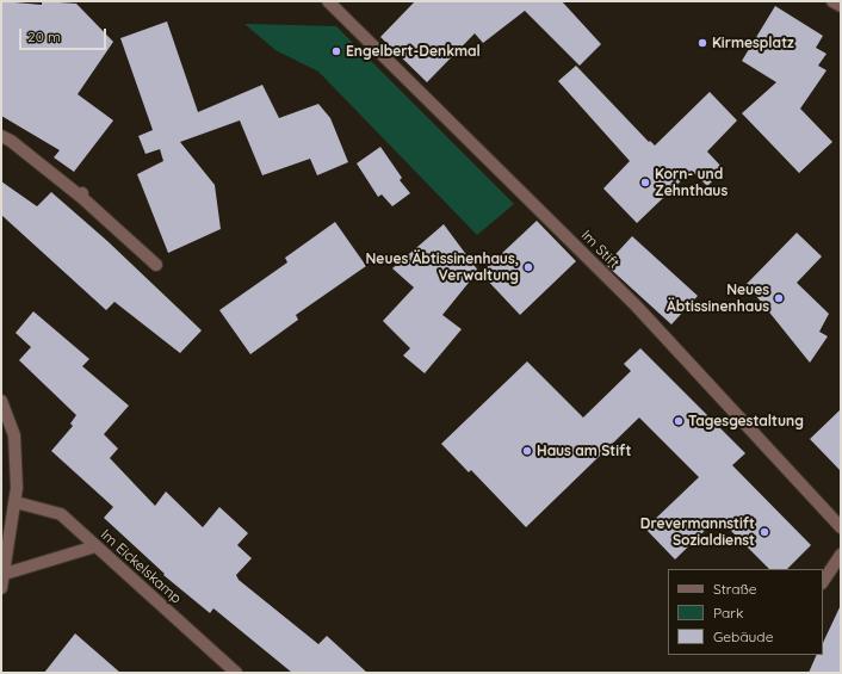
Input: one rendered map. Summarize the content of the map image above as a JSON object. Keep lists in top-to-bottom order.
{
  "streets": {
    "street": ["Im Stift", "Im Eickelskamp"]
  },
  "places": [
    "Kirmesplatz",
    "Engelbert-Denkmal",
    "Korn- und Zehnthaus",
    "Neues Äbtissinenhaus, Verwaltung",
    "Neues Äbtissinenhaus",
    "Tagesgestaltung",
    "Haus am Stift",
    "Drevermannstift Sozialdienst"
  ],
  "legend": ["Straße", "Park", "Gebäude"],
  "scale_bar": "20 m"
}
